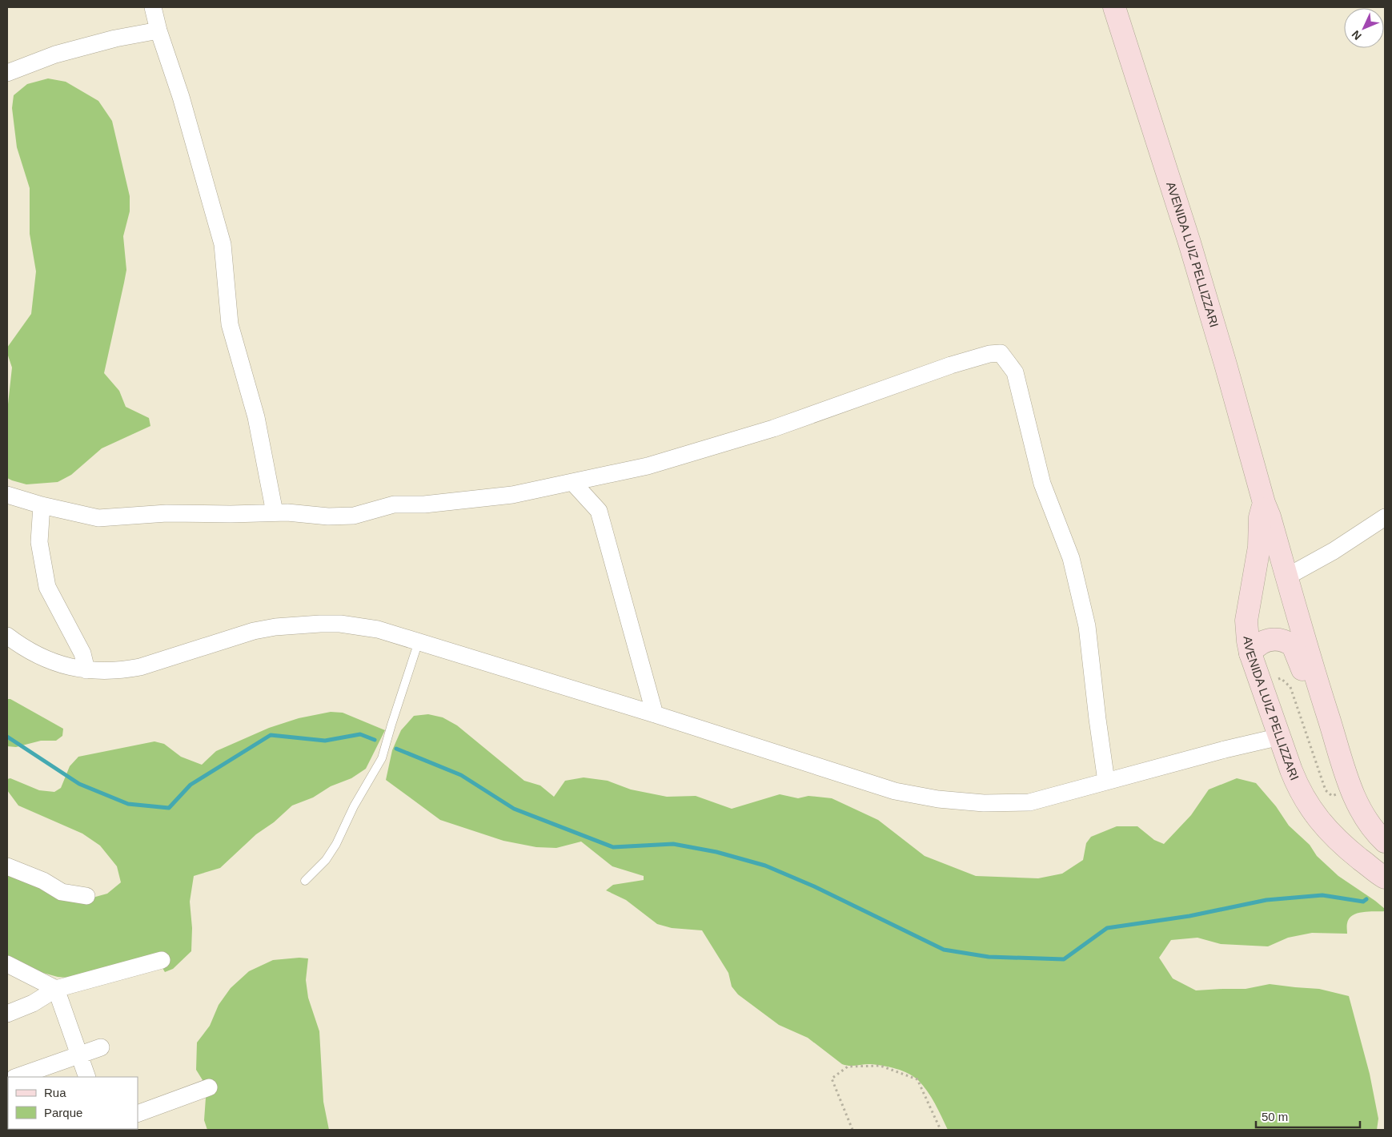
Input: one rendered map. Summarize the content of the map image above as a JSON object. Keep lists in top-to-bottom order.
{
  "streets": {
    "main road": ["AVENIDA LUIZ PELLIZZARI"]
  },
  "legend": ["Rua", "Parque"],
  "scale_bar": "50 m",
  "north": "bottom left"
}
